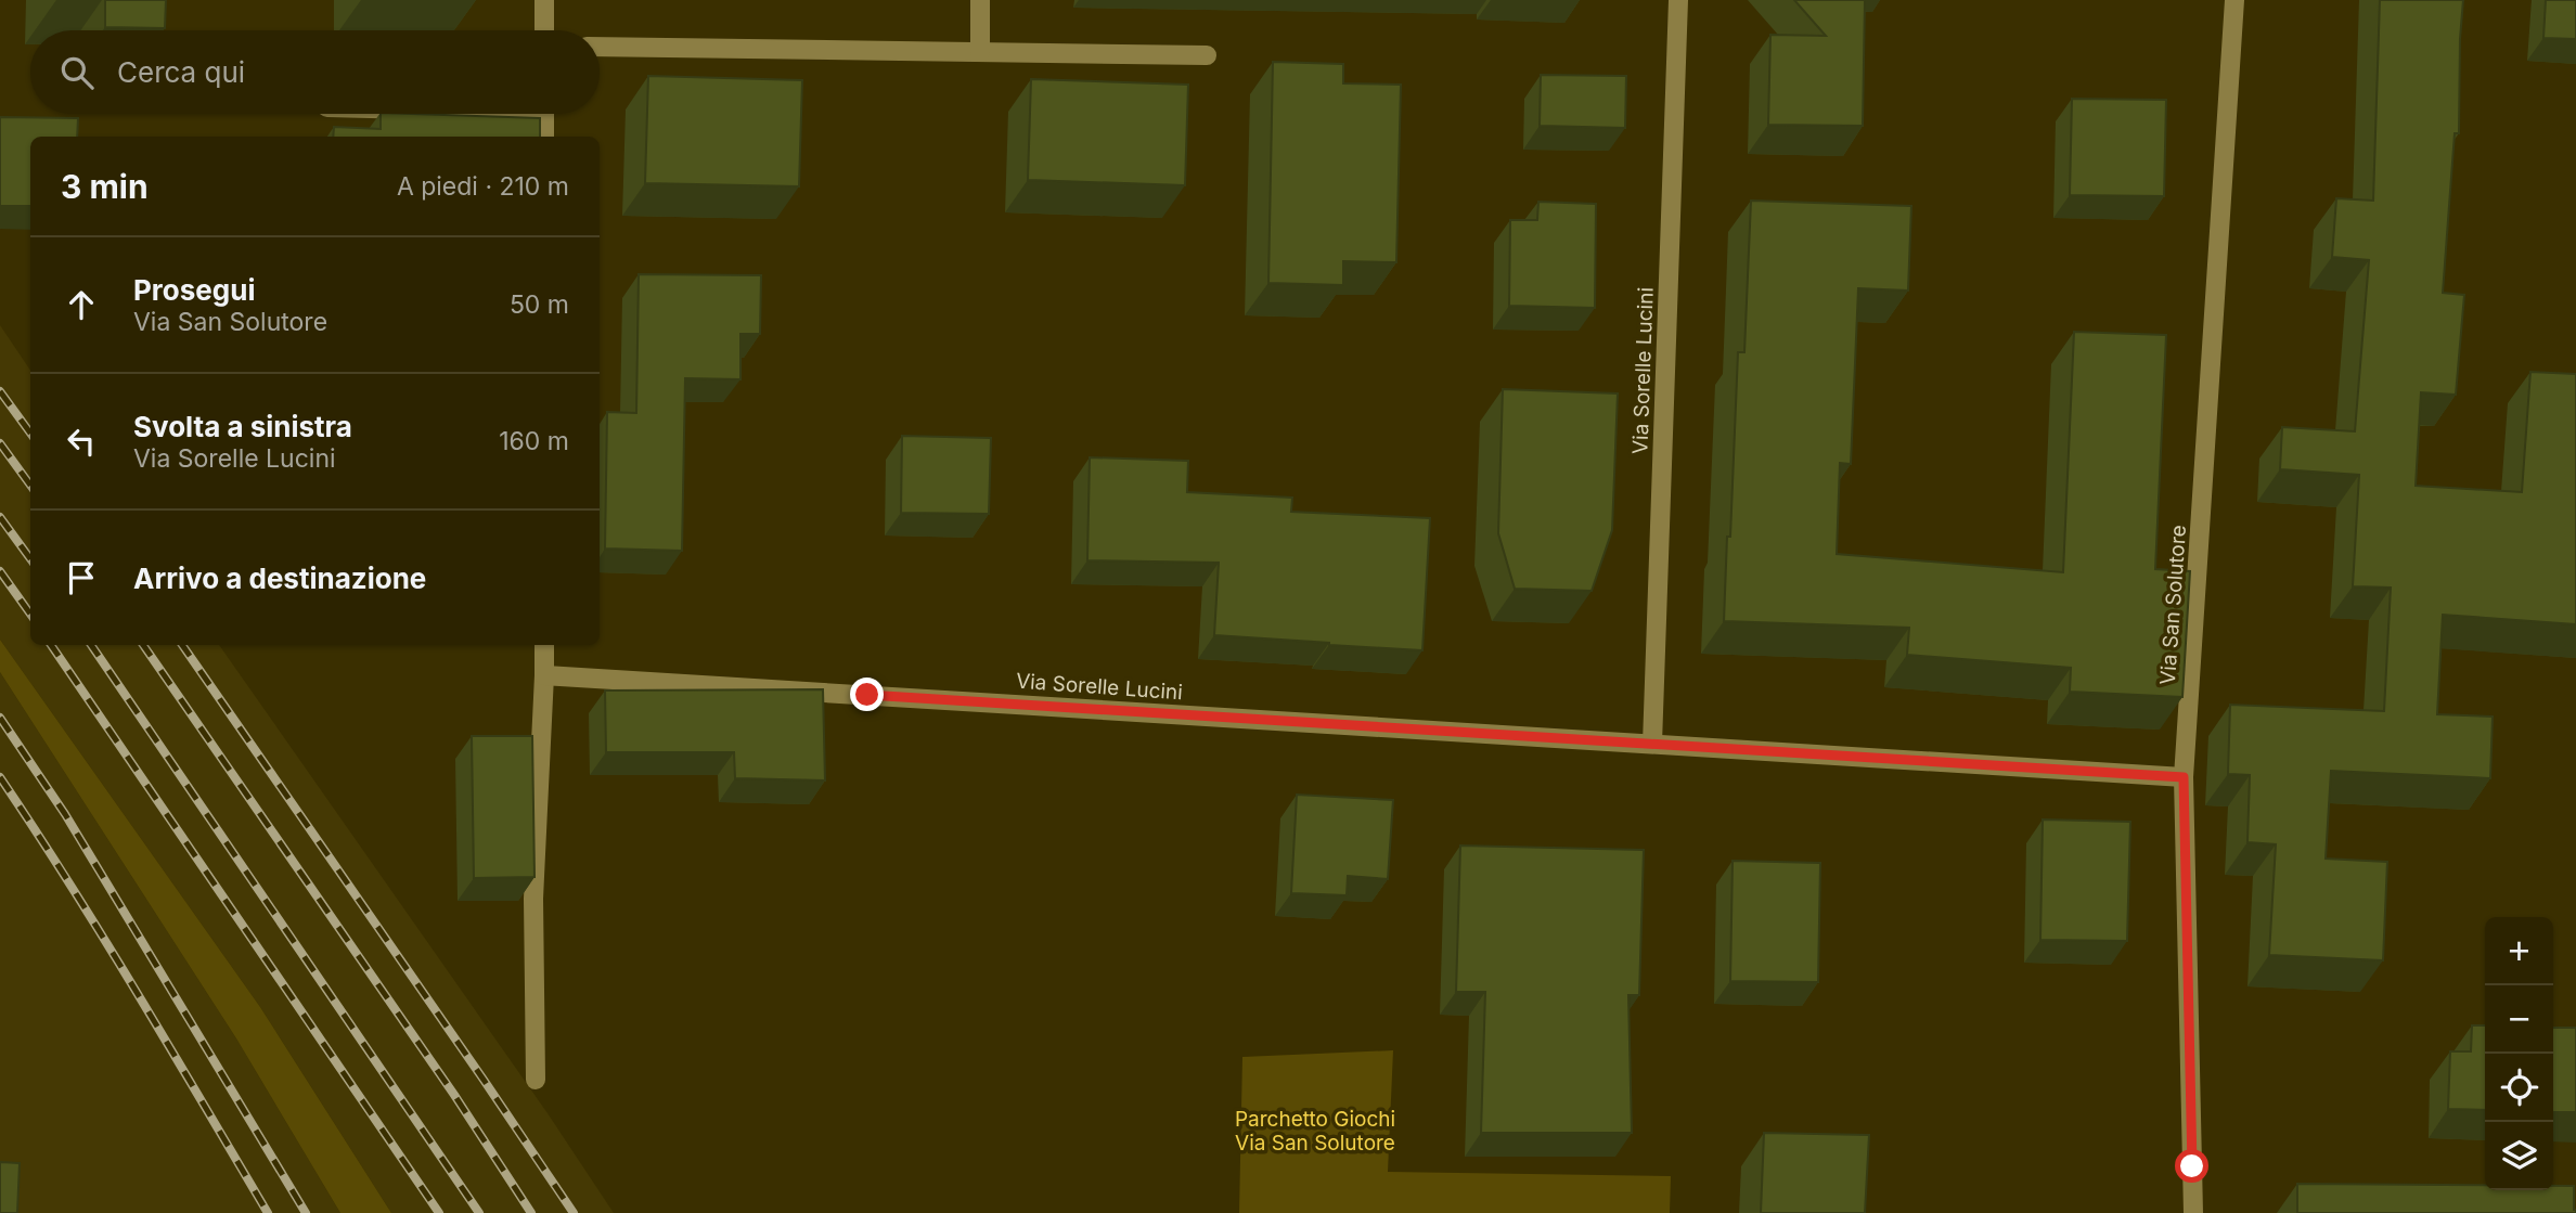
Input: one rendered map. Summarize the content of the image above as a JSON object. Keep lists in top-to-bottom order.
{
  "streets": {
    "street": ["Via Sorelle Lucini", "Via San Solutore"]
  },
  "crossings": [
    ["Via Sorelle Lucini", "Via San Solutore"]
  ],
  "parks": ["Parchetto Giochi Via San Solutore"],
  "page": {
    "search": "Cerca qui",
    "heading": ["3 min", "A piedi · 210 m"],
    "list": [
      ["Prosegui", "Via San Solutore", "50 m"],
      ["Svolta a sinistra", "Via Sorelle Lucini", "160 m"],
      "Arrivo a destinazione"
    ],
    "map_buttons": ["+", "−"]
  }
}
